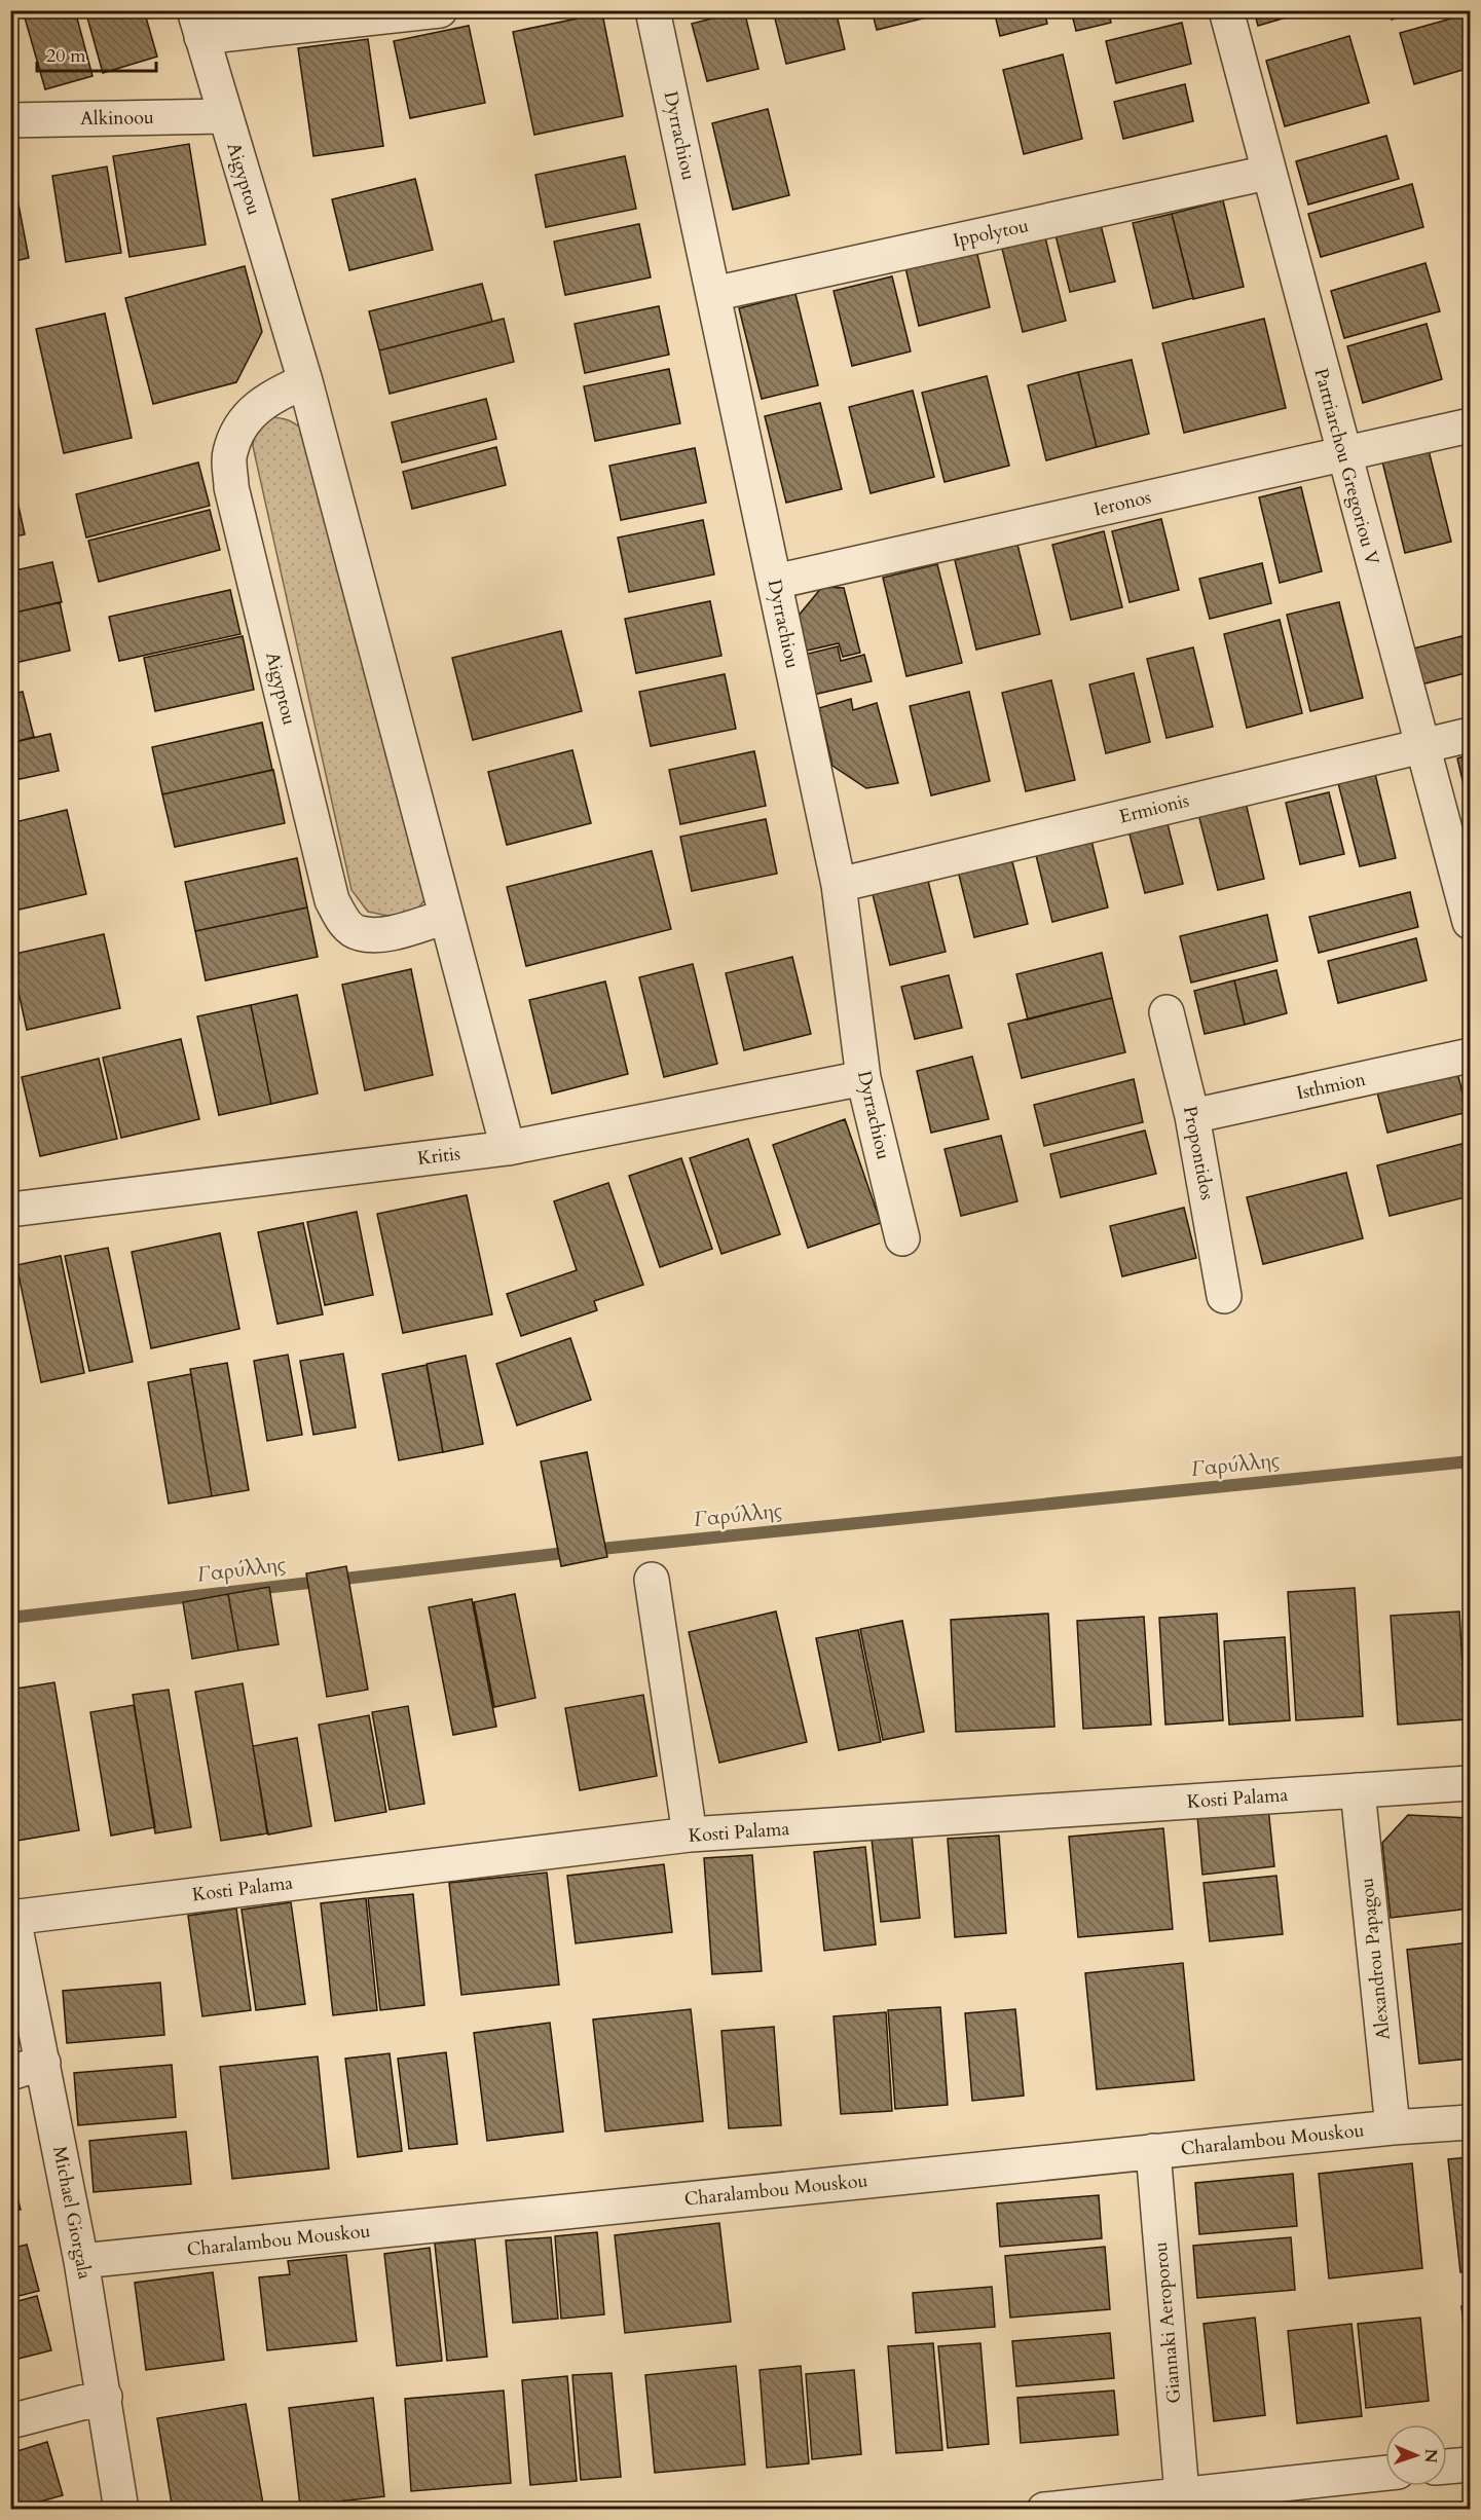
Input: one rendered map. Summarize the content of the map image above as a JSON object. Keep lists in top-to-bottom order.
{
  "streets": {
    "street": [
      "Alkinoou",
      "Dyrrachiou",
      "Aigyptou",
      "Ippolytou",
      "Partriarchou Gregoriou V",
      "Ieronos",
      "Ermionis",
      "Isthmion",
      "Propontidos",
      "Kritis",
      "Kosti Palama",
      "Alexandrou Papagou",
      "Charalambou Mouskou",
      "Michael Giorgala",
      "Giannaki Aeroporou"
    ]
  },
  "crossings": [
    ["Alkinoou", "Aigyptou"],
    ["Dyrrachiou", "Ippolytou"],
    ["Dyrrachiou", "Ieronos"],
    ["Dyrrachiou", "Ermionis"],
    ["Dyrrachiou", "Kritis"],
    ["Aigyptou", "Kritis"],
    ["Ippolytou", "Partriarchou Gregoriou V"],
    ["Partriarchou Gregoriou V", "Ieronos"],
    ["Partriarchou Gregoriou V", "Ermionis"],
    ["Isthmion", "Propontidos"],
    ["Kosti Palama", "Alexandrou Papagou"],
    ["Kosti Palama", "Michael Giorgala"],
    ["Alexandrou Papagou", "Charalambou Mouskou"],
    ["Charalambou Mouskou", "Michael Giorgala"],
    ["Charalambou Mouskou", "Giannaki Aeroporou"]
  ],
  "water": ["Γαρύλλης"],
  "scale_bar": "20 m",
  "north": "right"
}
